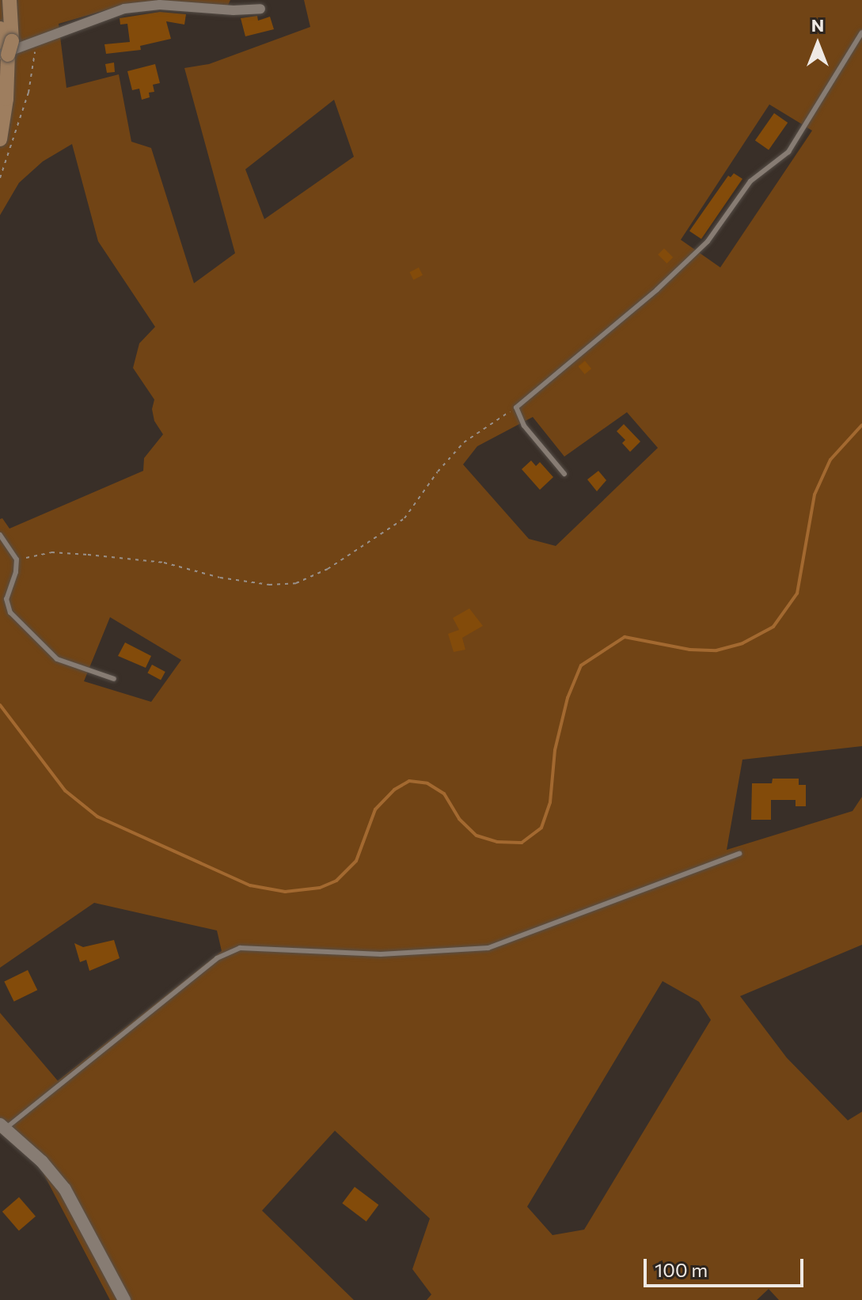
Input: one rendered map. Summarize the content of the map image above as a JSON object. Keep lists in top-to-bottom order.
{
  "scale_bar": "100 m",
  "north": "top"
}
